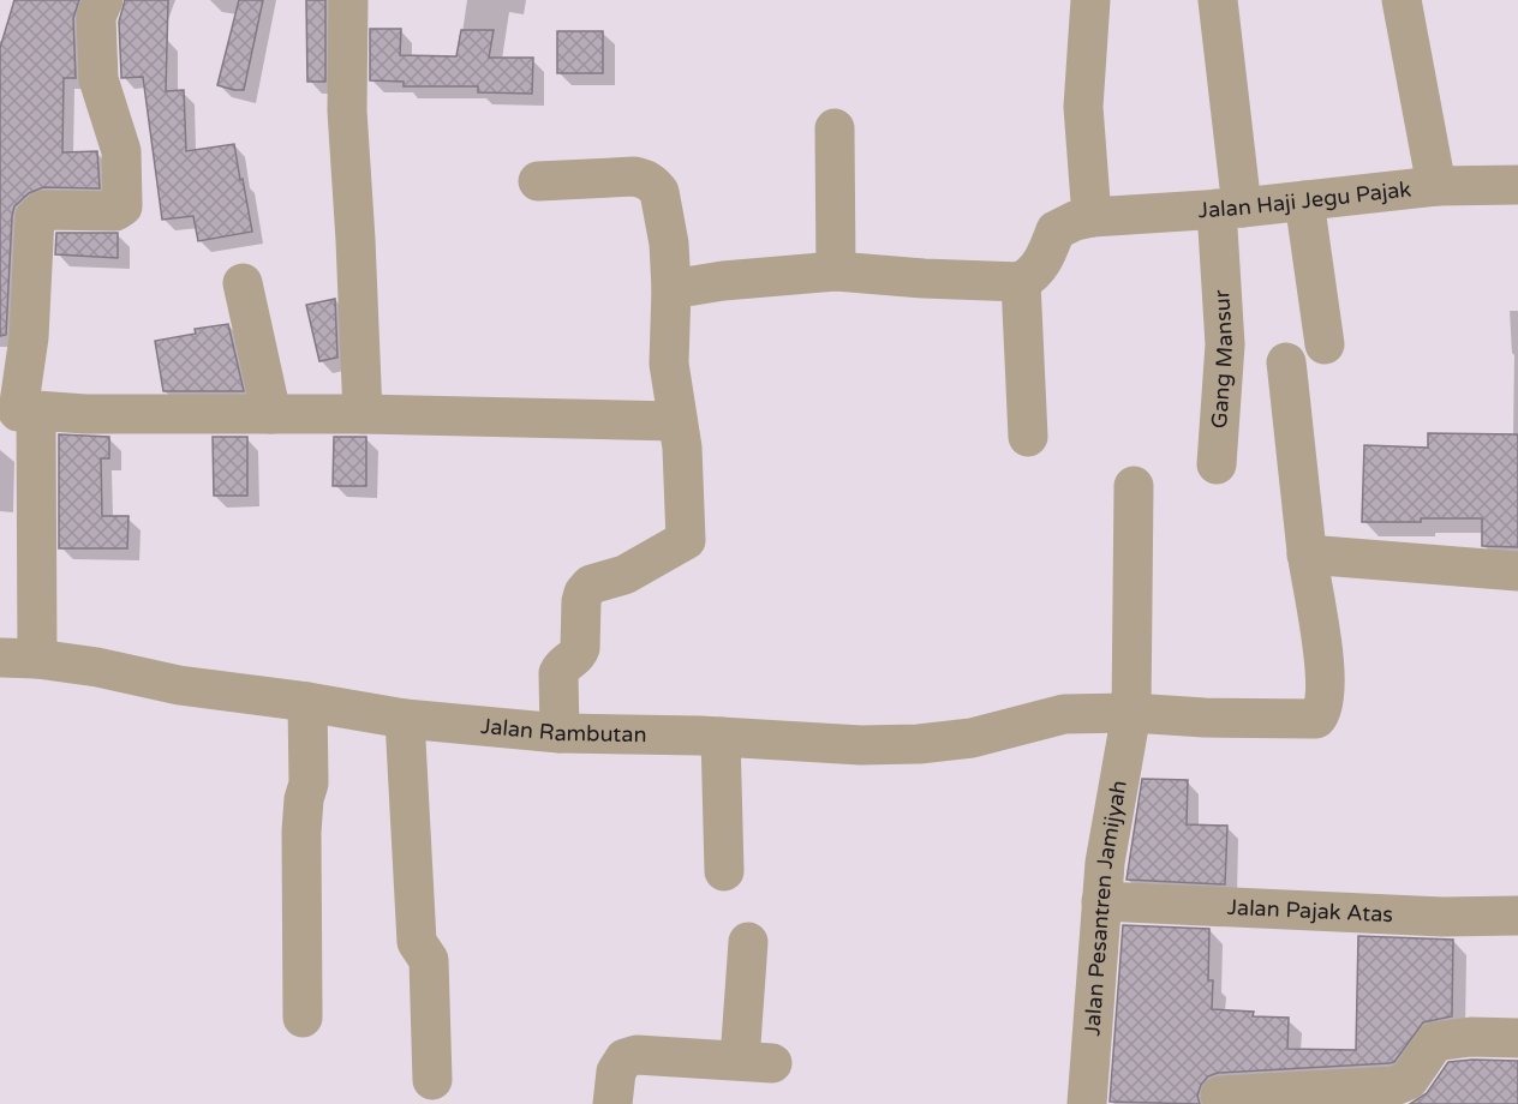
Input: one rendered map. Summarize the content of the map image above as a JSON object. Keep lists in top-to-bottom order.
{
  "streets": {
    "street": [
      "Jalan Haji Jegu Pajak",
      "Gang Mansur",
      "Jalan Rambutan",
      "Jalan Pesantren Jamijyah",
      "Jalan Pajak Atas"
    ]
  },
  "crossings": [
    ["Jalan Haji Jegu Pajak", "Gang Mansur"],
    ["Jalan Rambutan", "Jalan Pesantren Jamijyah"],
    ["Jalan Pesantren Jamijyah", "Jalan Pajak Atas"]
  ]
}
